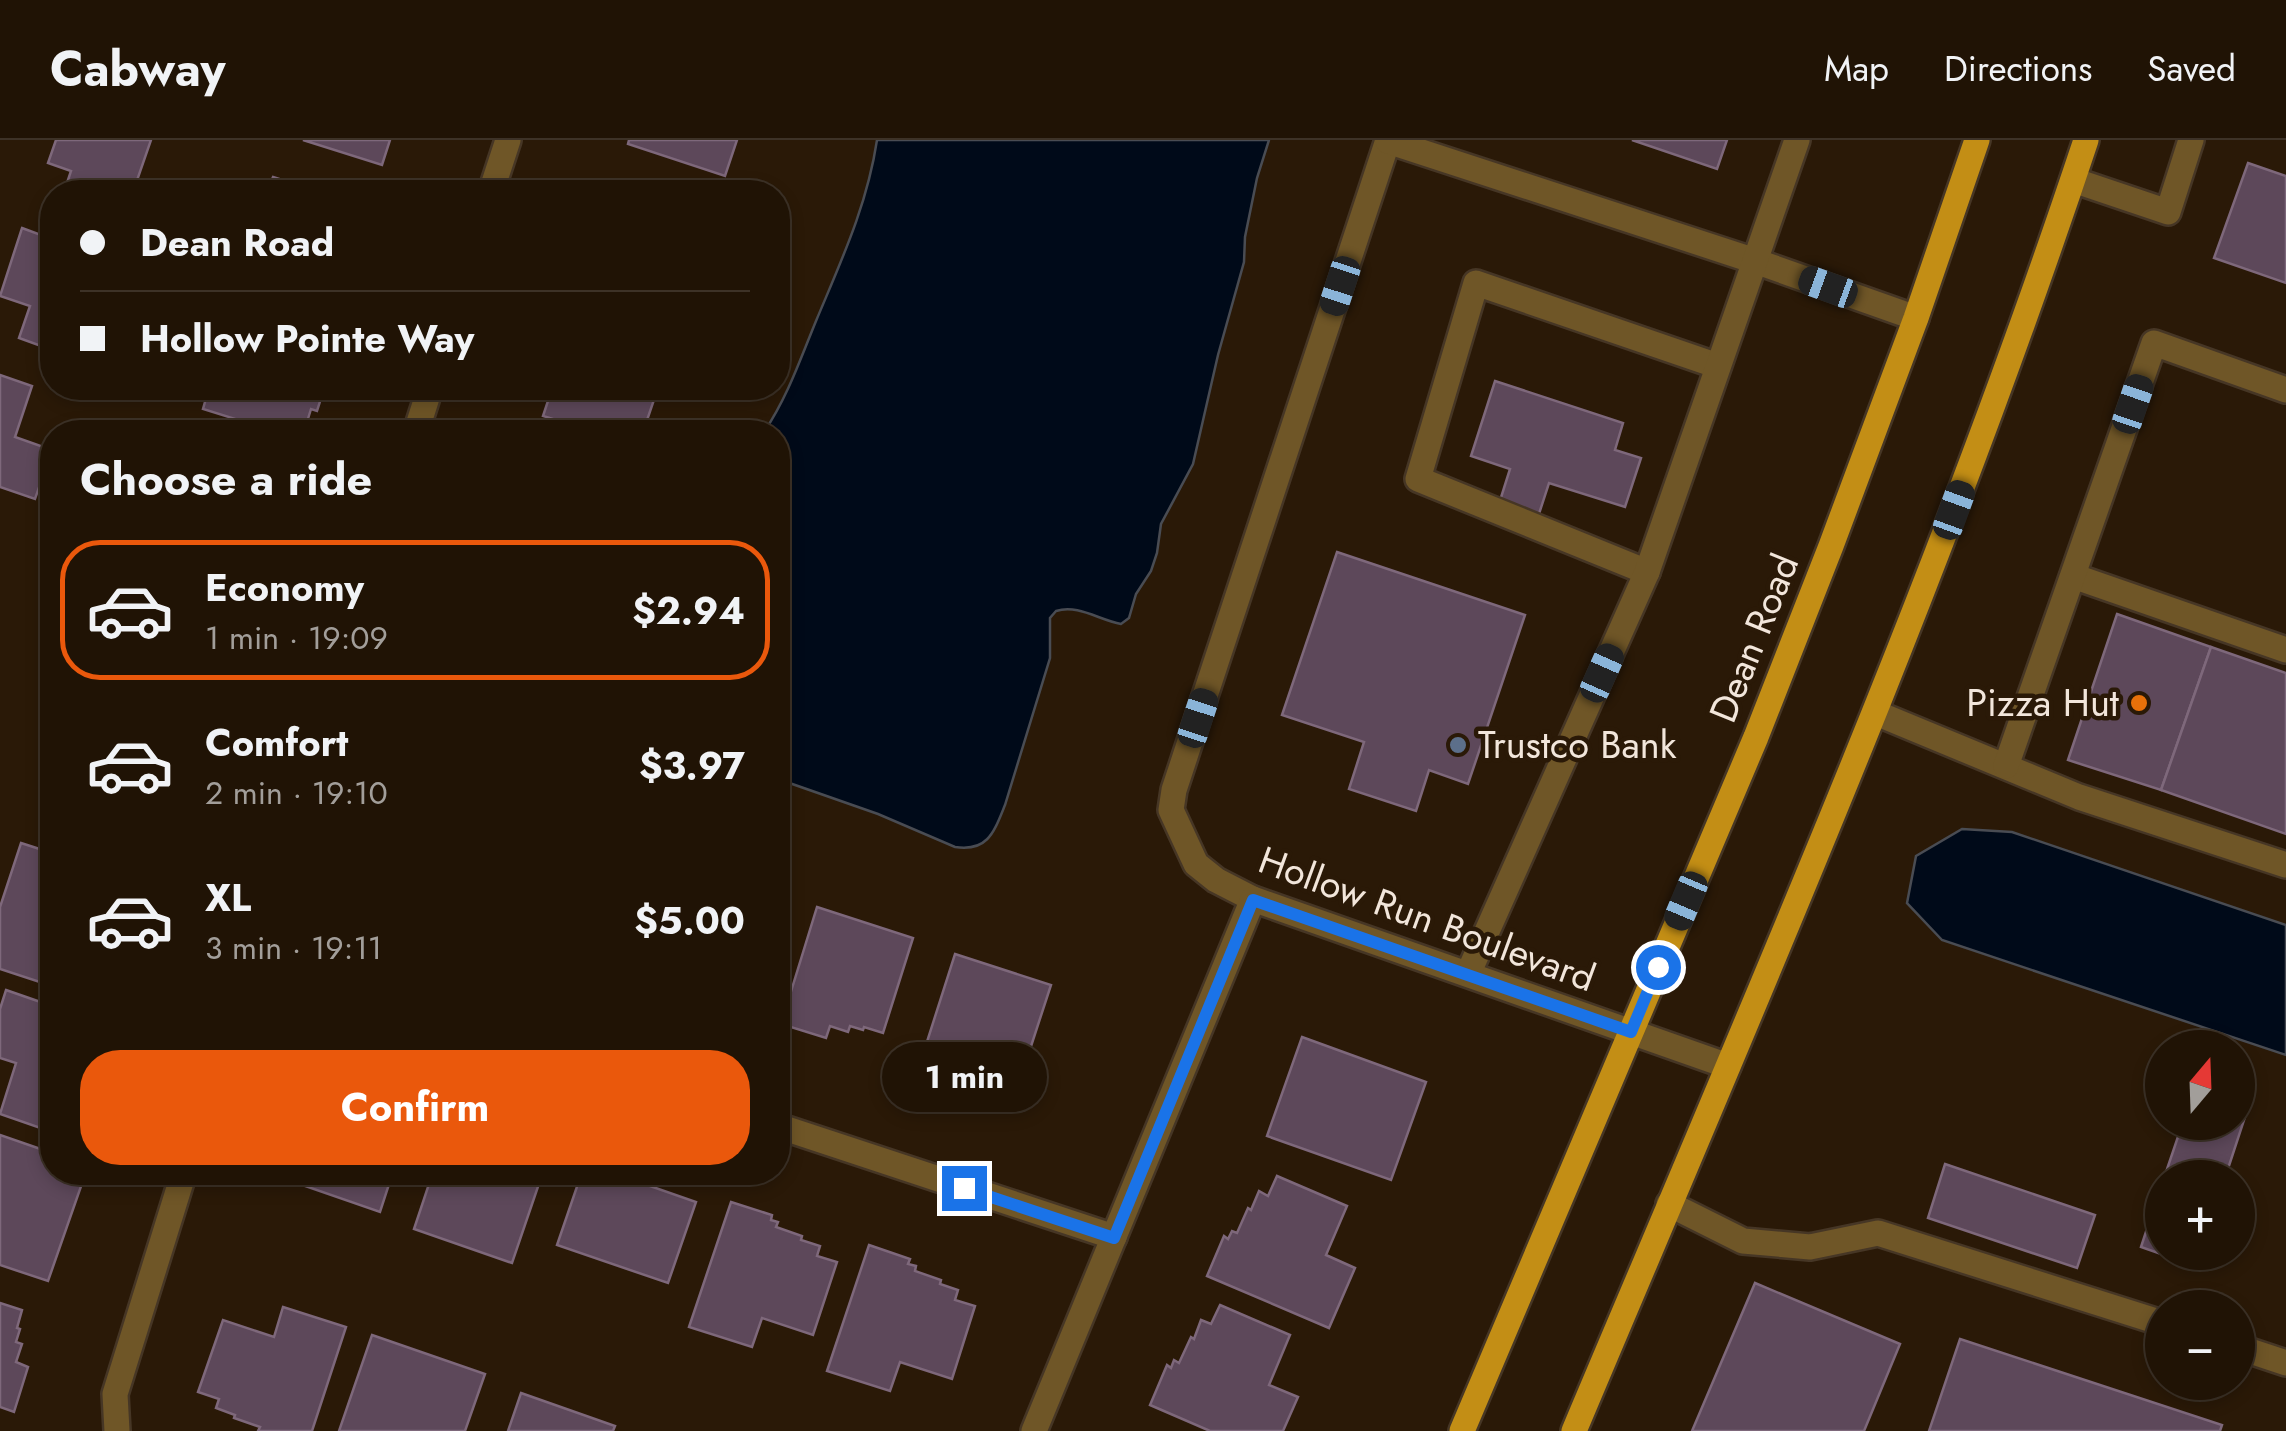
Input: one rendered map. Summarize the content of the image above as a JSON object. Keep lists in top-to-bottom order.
{
  "streets": {
    "main road": ["Dean Road"],
    "street": ["Hollow Run Boulevard"]
  },
  "crossings": [
    ["Dean Road", "Hollow Run Boulevard"]
  ],
  "places": ["Pizza Hut", "Trustco Bank"],
  "north": "top",
  "page": {
    "header": "Cabway",
    "nav": ["Map", "Directions", "Saved"],
    "banner": ["Dean Road", "Hollow Pointe Way"],
    "heading": "Choose a ride",
    "list": [
      {
        "name": "Economy",
        "note": "1 min · 19:09",
        "value": "$2.94"
      },
      {
        "name": "Comfort",
        "note": "2 min · 19:10",
        "value": "$3.97"
      },
      {
        "name": "XL",
        "note": "3 min · 19:11",
        "value": "$5.00"
      }
    ],
    "map_buttons": ["+", "−"],
    "buttons": "Confirm",
    "bubble": "1 min"
  }
}
